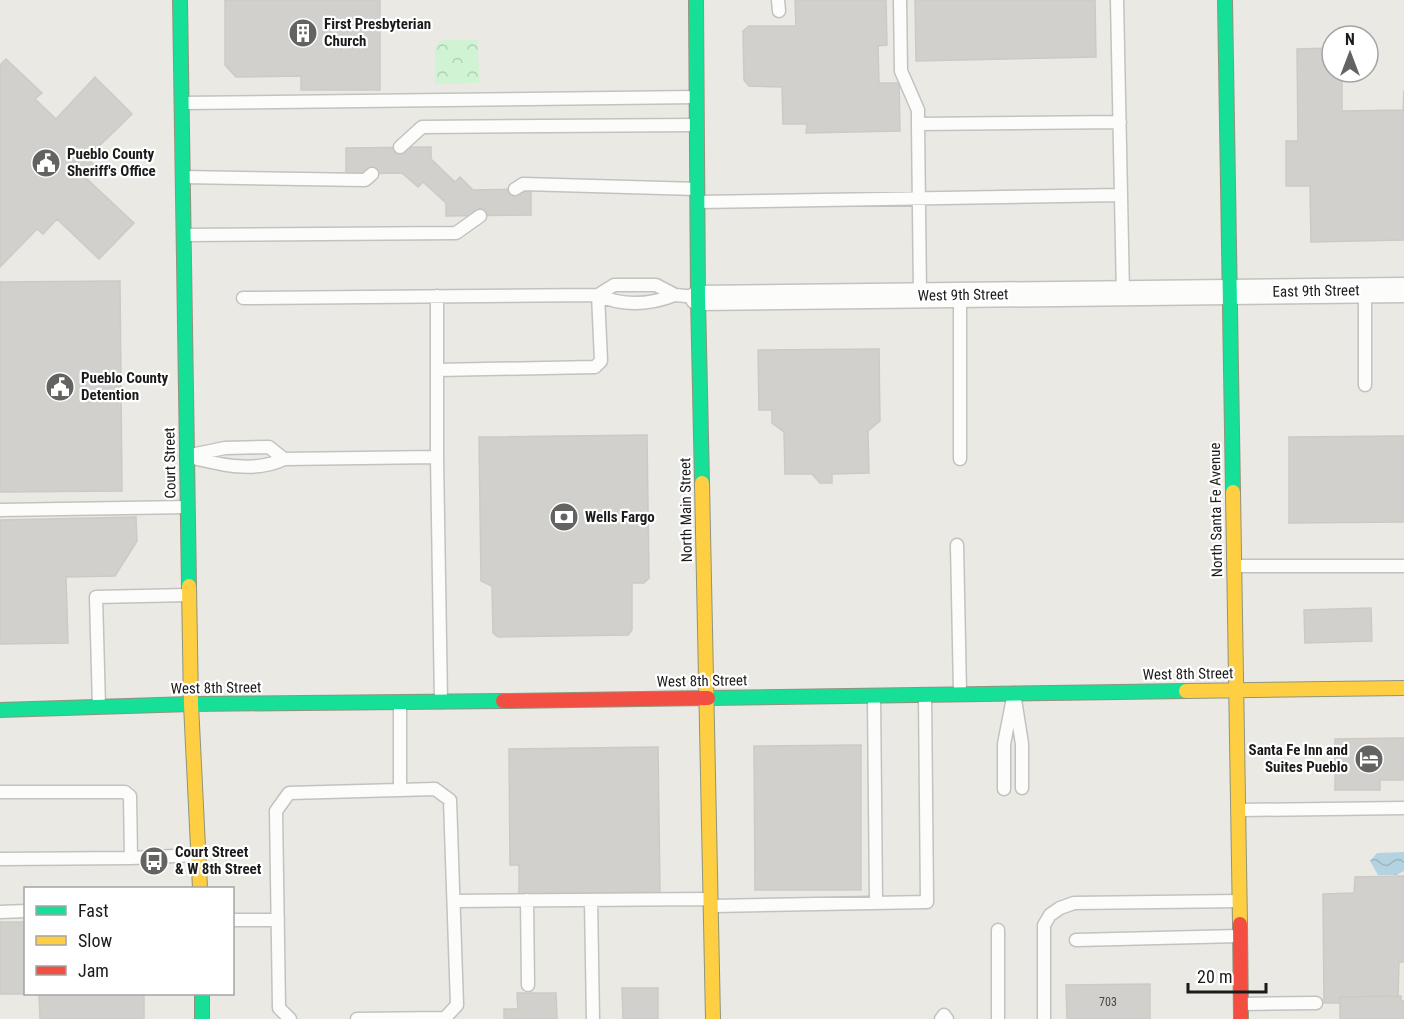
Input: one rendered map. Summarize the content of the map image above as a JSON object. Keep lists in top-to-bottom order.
{
  "streets": {
    "street": [
      "East 9th Street",
      "West 9th Street",
      "Court Street",
      "North Main Street",
      "North Santa Fe Avenue",
      "West 8th Street"
    ]
  },
  "crossings": [
    ["East 9th Street", "West 9th Street"],
    ["East 9th Street", "North Santa Fe Avenue"],
    ["West 9th Street", "North Main Street"],
    ["West 9th Street", "North Santa Fe Avenue"],
    ["Court Street", "West 8th Street"],
    ["North Main Street", "West 8th Street"],
    ["North Santa Fe Avenue", "West 8th Street"]
  ],
  "places": {
    "building": ["First Presbyterian Church"],
    "public building": ["Pueblo County Sheriff's Office", "Pueblo County Detention"],
    "bank": ["Wells Fargo"],
    "hotel": ["Santa Fe Inn and Suites Pueblo"],
    "bus stop": ["Court Street & W 8th Street"]
  },
  "house_numbers": ["703"],
  "legend": ["Fast", "Slow", "Jam"],
  "scale_bar": "20 m",
  "north": "top"
}
